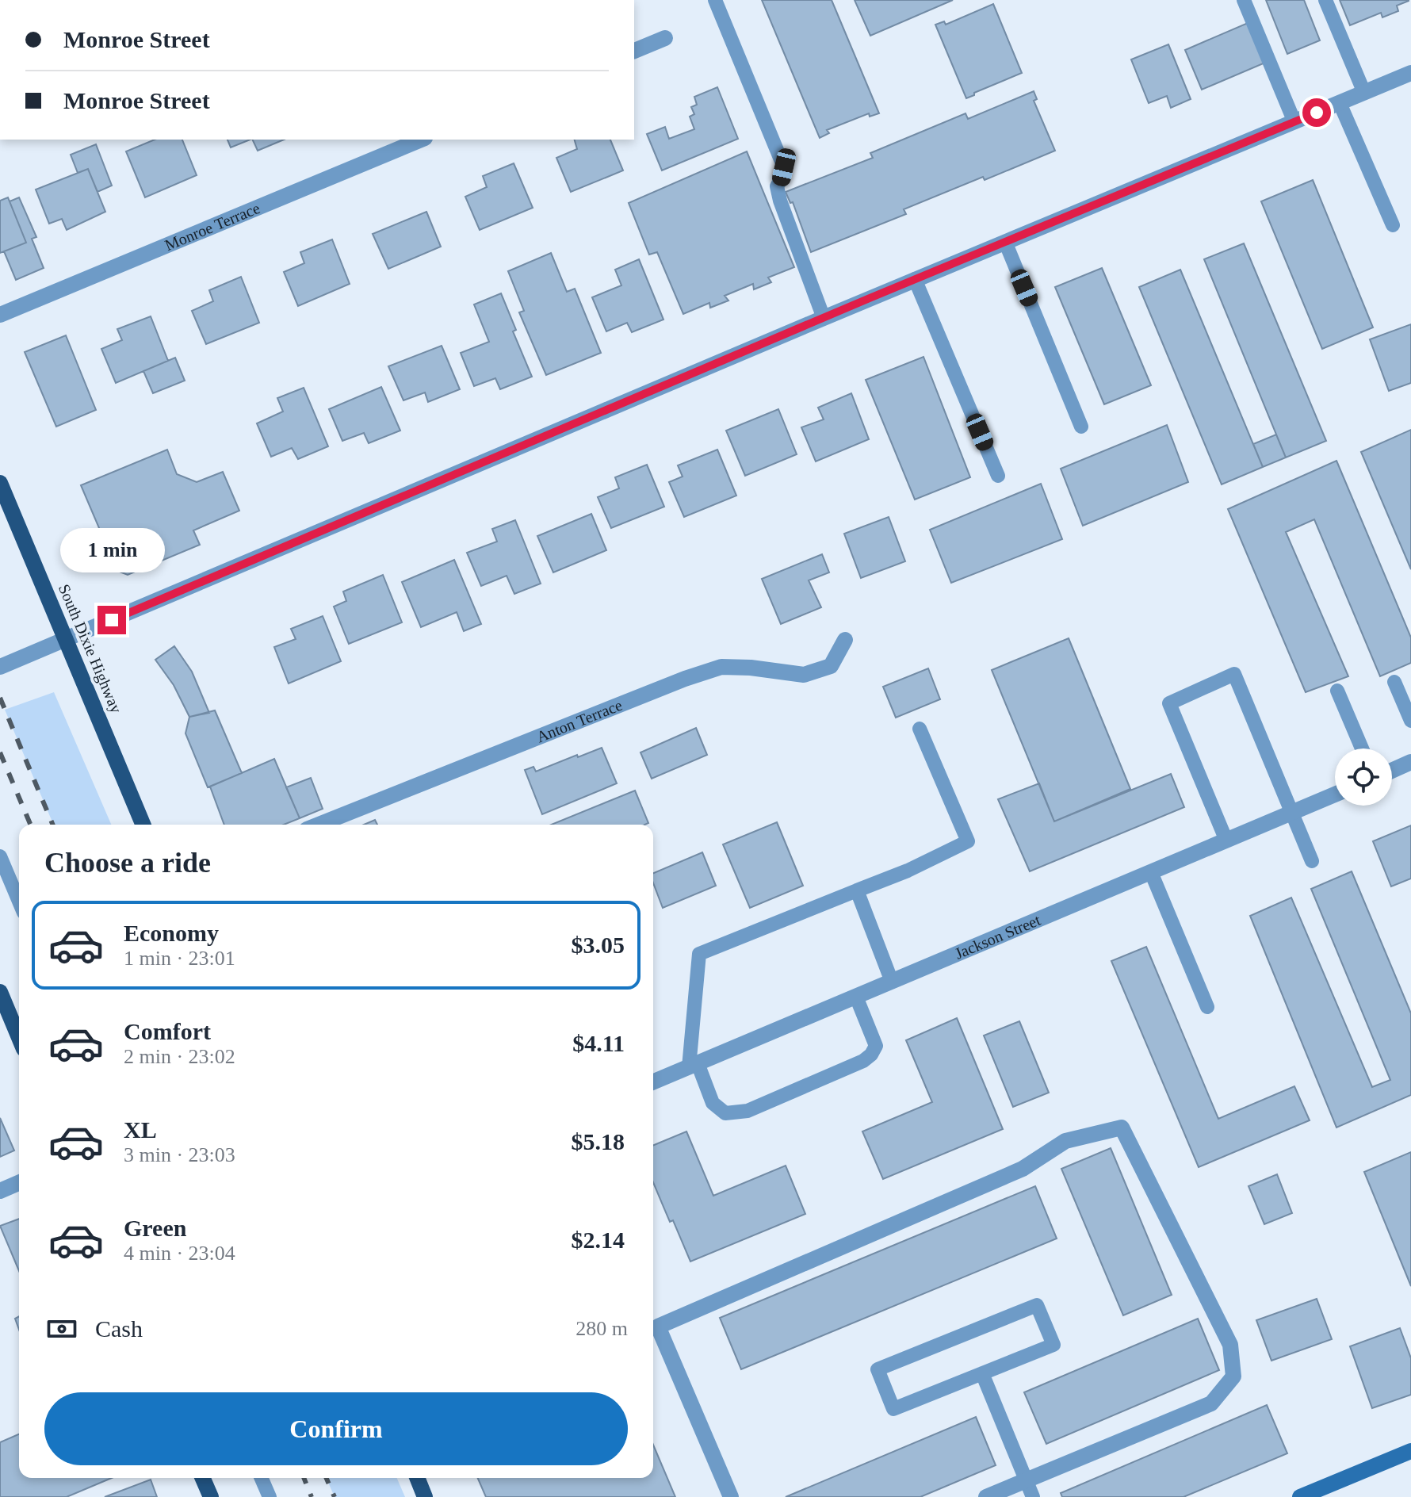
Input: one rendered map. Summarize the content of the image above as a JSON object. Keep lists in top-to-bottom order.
{
  "streets": {
    "main road": ["South Dixie Highway"],
    "street": ["Monroe Terrace", "Anton Terrace", "Jackson Street"]
  },
  "page": {
    "banner": ["Monroe Street", "Monroe Street"],
    "bubble": "1 min",
    "heading": "Choose a ride",
    "list": [
      {
        "name": "Economy",
        "note": "1 min · 23:01",
        "value": "$3.05"
      },
      {
        "name": "Comfort",
        "note": "2 min · 23:02",
        "value": "$4.11"
      },
      {
        "name": "XL",
        "note": "3 min · 23:03",
        "value": "$5.18"
      },
      {
        "name": "Green",
        "note": "4 min · 23:04",
        "value": "$2.14"
      }
    ],
    "pay": ["Cash", "280 m"],
    "buttons": "Confirm"
  }
}
